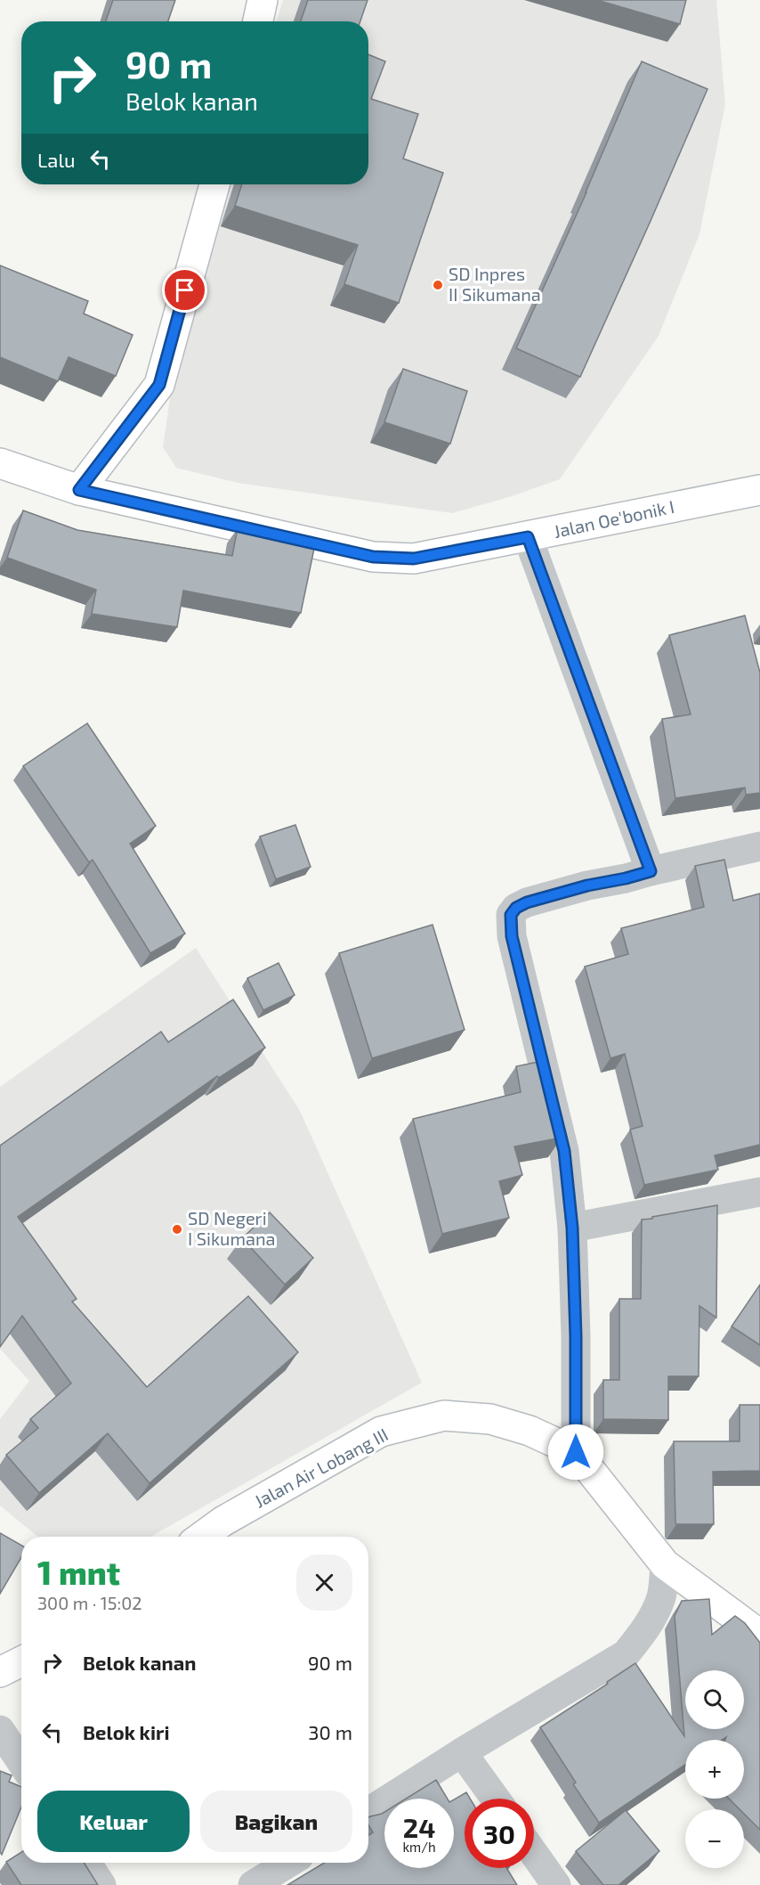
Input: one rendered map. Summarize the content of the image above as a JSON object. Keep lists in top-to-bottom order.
{
  "streets": {
    "street": ["Jalan Oe'bonik I", "Jalan Air Lobang III"]
  },
  "places": ["SD Inpres II Sikumana", "SD Negeri I Sikumana"],
  "page": {
    "turn": ["90 m", "Belok kanan"],
    "then": "Lalu",
    "heading": ["1 mnt", "300 m · 15:02"],
    "list": [
      {
        "name": "Belok kanan",
        "value": "90 m"
      },
      {
        "name": "Belok kiri",
        "value": "30 m"
      }
    ],
    "map_buttons": ["+", "−"],
    "buttons": ["Keluar", "Bagikan"],
    "speed": "24 km/h",
    "limit": "30"
  }
}
